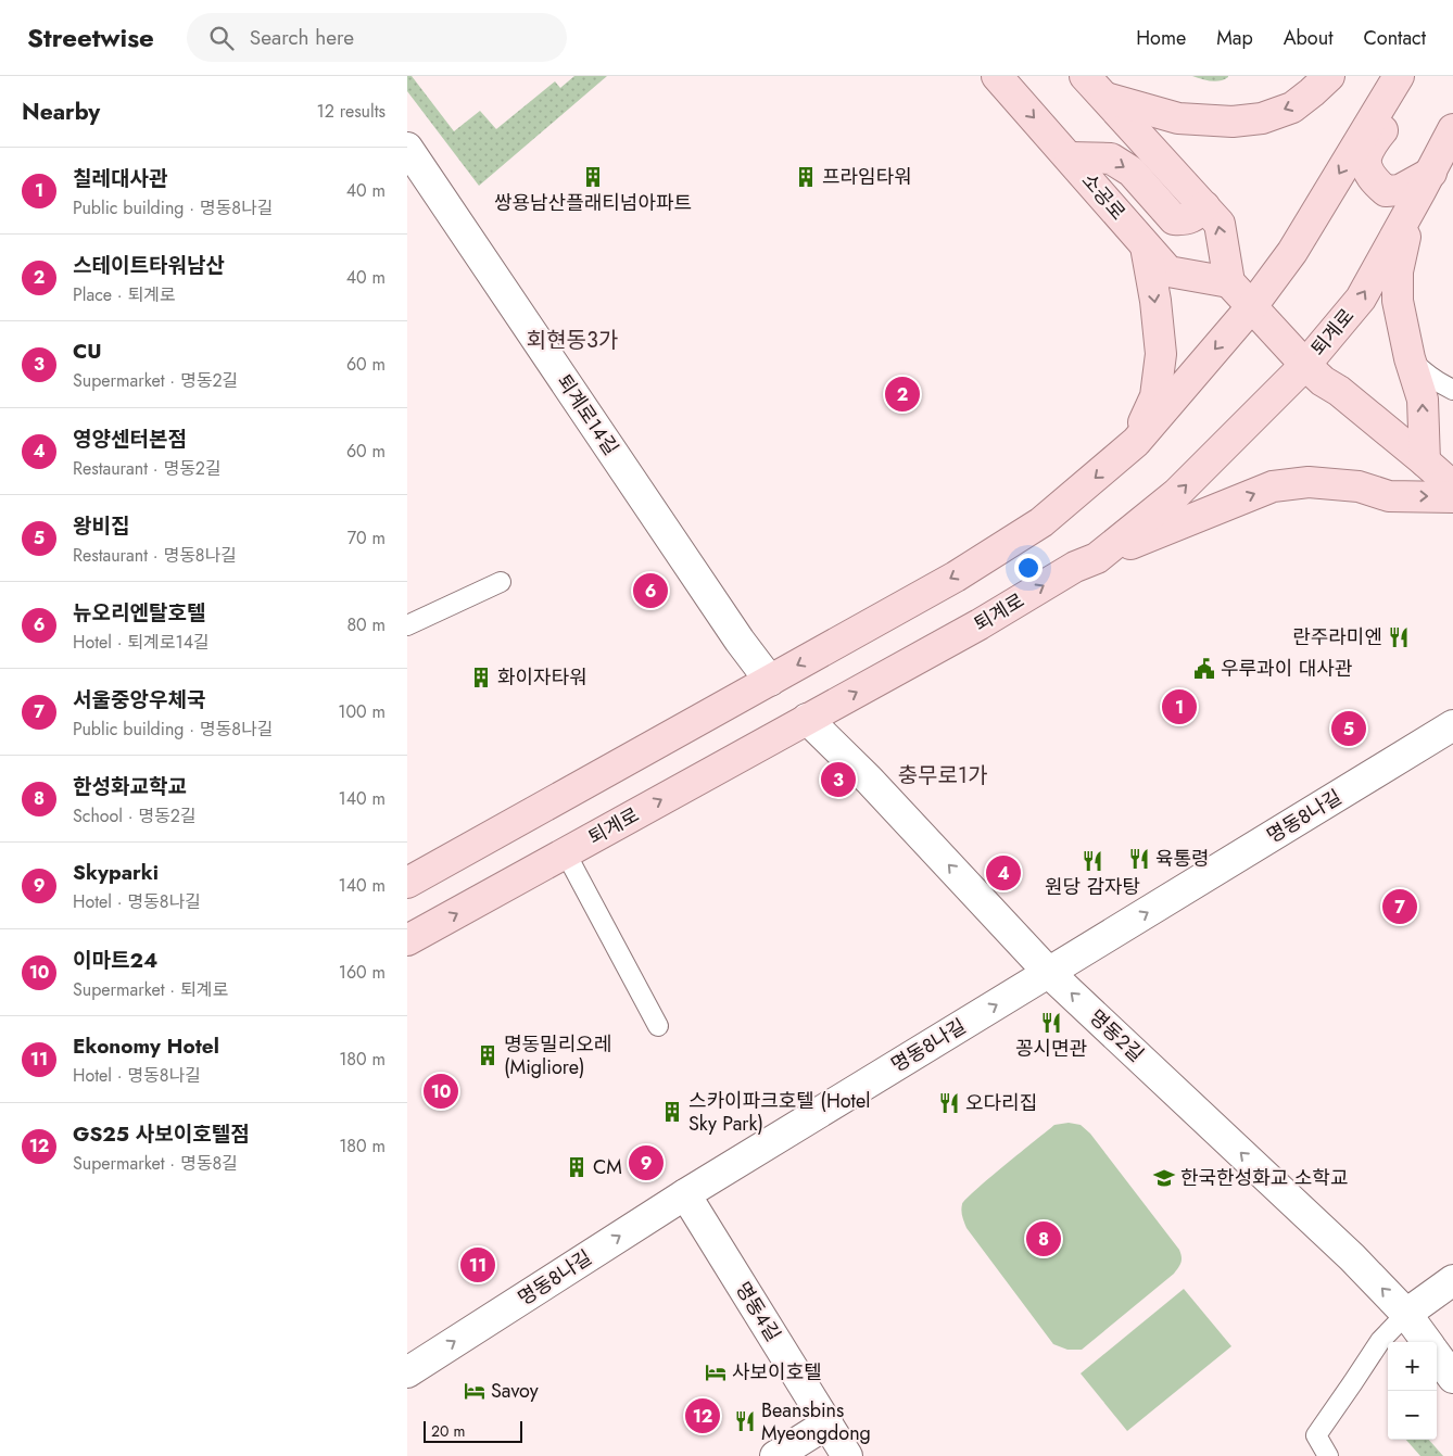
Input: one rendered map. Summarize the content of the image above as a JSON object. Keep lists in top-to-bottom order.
{
  "streets": {
    "main road": ["소공로", "퇴계로"],
    "street": [
      "퇴계로14길",
      "명동8나길",
      "명동2길",
      "명동4길"
    ]
  },
  "crossings": [
    ["퇴계로", "명동2길"],
    ["명동8나길", "명동2길"],
    ["명동8나길", "명동4길"]
  ],
  "one_way": ["명동8나길", "명동2길"],
  "districts": ["회현동3가", "충무로1가"],
  "places": {
    "building": [
      "쌍용남산플래티넘아파트",
      "프라임타워",
      "화이자타워",
      "명동밀리오레 (Migliore)",
      "스카이파크호텔 (Hotel Sky Park)",
      "CM"
    ],
    "restaurant": [
      "란주라미엔",
      "육통령",
      "원당 감자탕",
      "꽁시면관",
      "오다리집",
      "Beansbins Myeongdong"
    ],
    "public building": ["우루과이 대사관"],
    "school or university": ["한국한성화교 소학교"],
    "hotel": ["사보이호텔", "Savoy"]
  },
  "scale_bar": "20 m",
  "page": {
    "header": "Streetwise",
    "search": "Search here",
    "nav": [
      "Home",
      "Map",
      "About",
      "Contact"
    ],
    "heading": ["Nearby", "12 results"],
    "list": [
      {
        "mark": "1",
        "name": "칠레대사관",
        "note": "Public building · 명동8나길",
        "value": "40 m"
      },
      {
        "mark": "2",
        "name": "스테이트타워남산",
        "note": "Place · 퇴계로",
        "value": "40 m"
      },
      {
        "mark": "3",
        "name": "CU",
        "note": "Supermarket · 명동2길",
        "value": "60 m"
      },
      {
        "mark": "4",
        "name": "영양센터본점",
        "note": "Restaurant · 명동2길",
        "value": "60 m"
      },
      {
        "mark": "5",
        "name": "왕비집",
        "note": "Restaurant · 명동8나길",
        "value": "70 m"
      },
      {
        "mark": "6",
        "name": "뉴오리엔탈호텔",
        "note": "Hotel · 퇴계로14길",
        "value": "80 m"
      },
      {
        "mark": "7",
        "name": "서울중앙우체국",
        "note": "Public building · 명동8나길",
        "value": "100 m"
      },
      {
        "mark": "8",
        "name": "한성화교학교",
        "note": "School · 명동2길",
        "value": "140 m"
      },
      {
        "mark": "9",
        "name": "Skyparki",
        "note": "Hotel · 명동8나길",
        "value": "140 m"
      },
      {
        "mark": "10",
        "name": "이마트24",
        "note": "Supermarket · 퇴계로",
        "value": "160 m"
      },
      {
        "mark": "11",
        "name": "Ekonomy Hotel",
        "note": "Hotel · 명동8나길",
        "value": "180 m"
      },
      {
        "mark": "12",
        "name": "GS25 사보이호텔점",
        "note": "Supermarket · 명동8길",
        "value": "180 m"
      }
    ],
    "pins": [
      "2",
      "6",
      "1",
      "5",
      "3",
      "4",
      "7",
      "10",
      "9",
      "8",
      "11",
      "12"
    ],
    "map_buttons": ["+", "−"],
    "scale": "20 m"
  }
}
